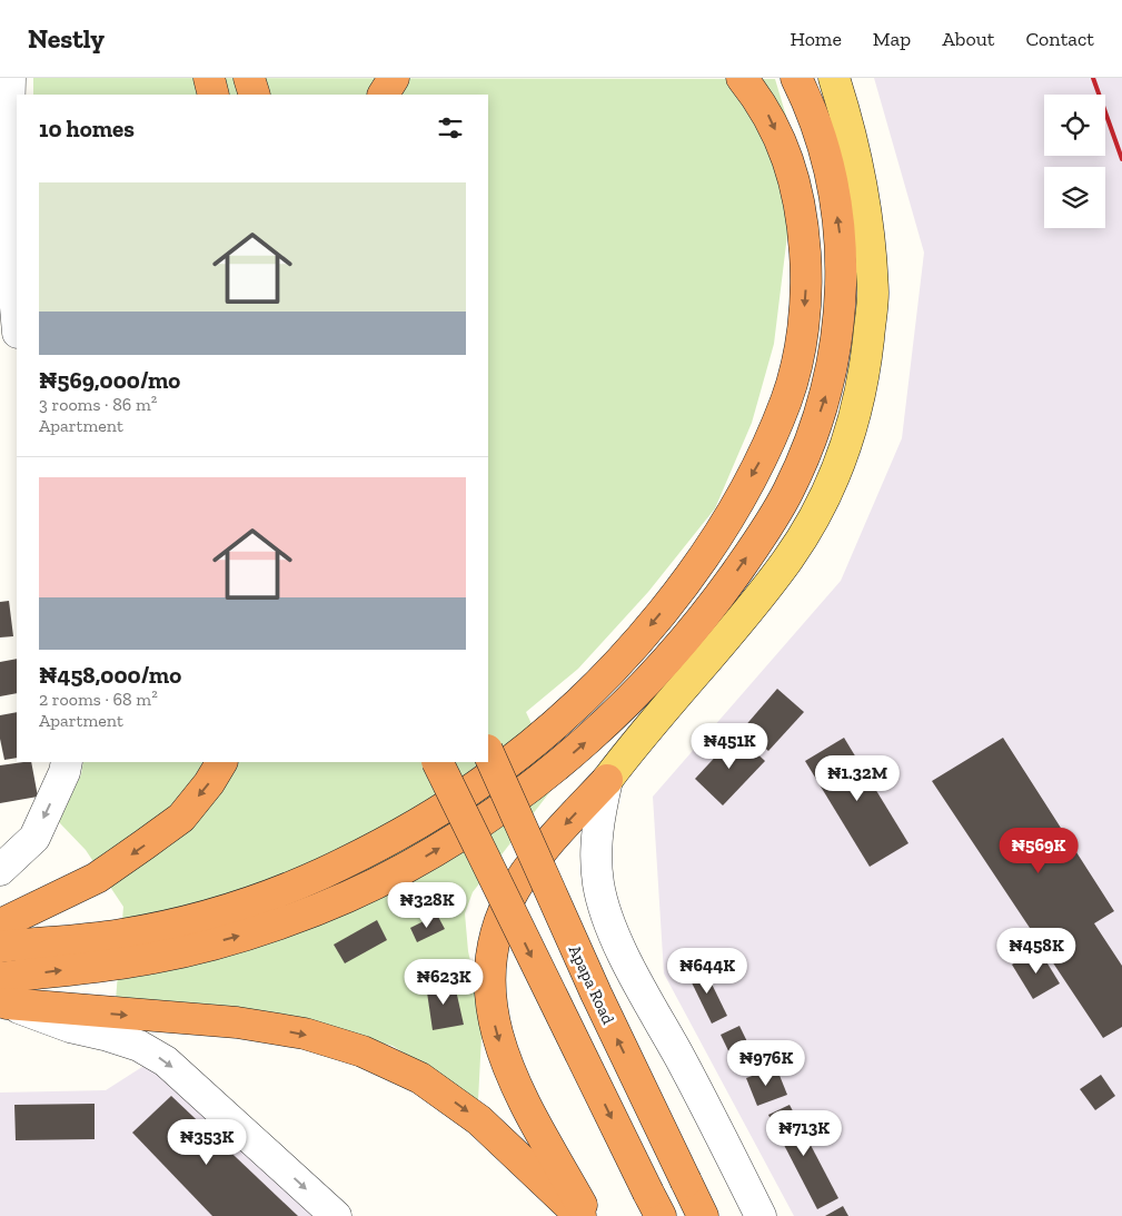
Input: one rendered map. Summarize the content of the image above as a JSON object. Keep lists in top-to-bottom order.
{
  "streets": {
    "highway": ["Apapa Road"]
  },
  "page": {
    "header": "Nestly",
    "nav": [
      "Home",
      "Map",
      "About",
      "Contact"
    ],
    "heading": "10 homes",
    "list": [
      {
        "name": "₦569,000/mo",
        "note": "3 rooms · 86 m² · Apartment"
      },
      {
        "name": "₦458,000/mo",
        "note": "2 rooms · 68 m² · Apartment"
      }
    ],
    "price": [
      "₦451K",
      "₦1.32M",
      "₦569K",
      "₦328K",
      "₦458K",
      "₦644K",
      "₦623K",
      "₦976K",
      "₦713K",
      "₦353K"
    ]
  }
}
